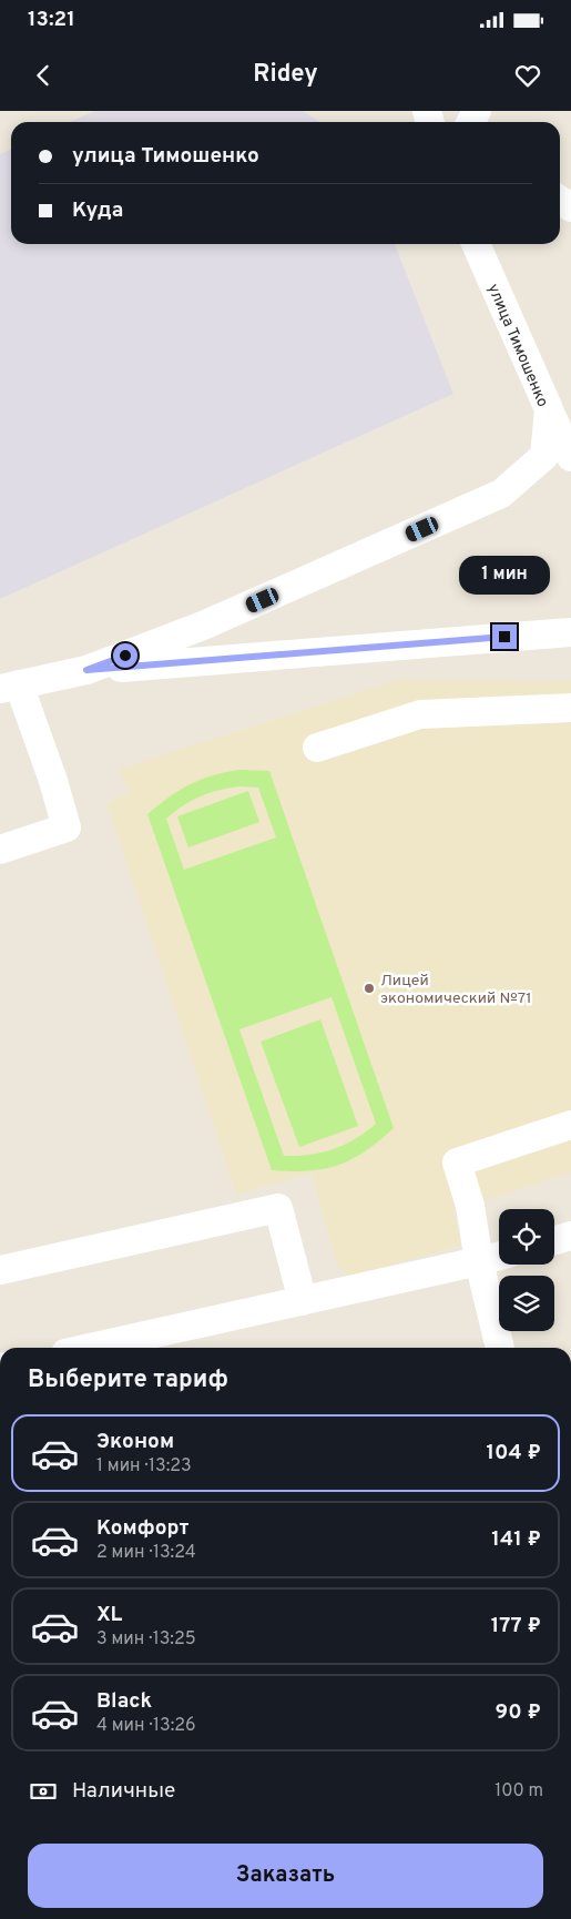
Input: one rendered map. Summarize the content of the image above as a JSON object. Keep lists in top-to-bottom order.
{
  "streets": {
    "street": ["улица Тимошенко"]
  },
  "places": ["Лицей экономический №71"],
  "page": {
    "status": "13:21",
    "header": "Ridey",
    "banner": ["улица Тимошенко", "Куда"],
    "bubble": "1 мин",
    "heading": "Выберите тариф",
    "list": [
      {
        "name": "Эконом",
        "note": "1 мин · 13:23",
        "value": "104 ₽"
      },
      {
        "name": "Комфорт",
        "note": "2 мин · 13:24",
        "value": "141 ₽"
      },
      {
        "name": "XL",
        "note": "3 мин · 13:25",
        "value": "177 ₽"
      },
      {
        "name": "Black",
        "note": "4 мин · 13:26",
        "value": "90 ₽"
      }
    ],
    "pay": ["Наличные", "100 m"],
    "buttons": "Заказать"
  }
}
